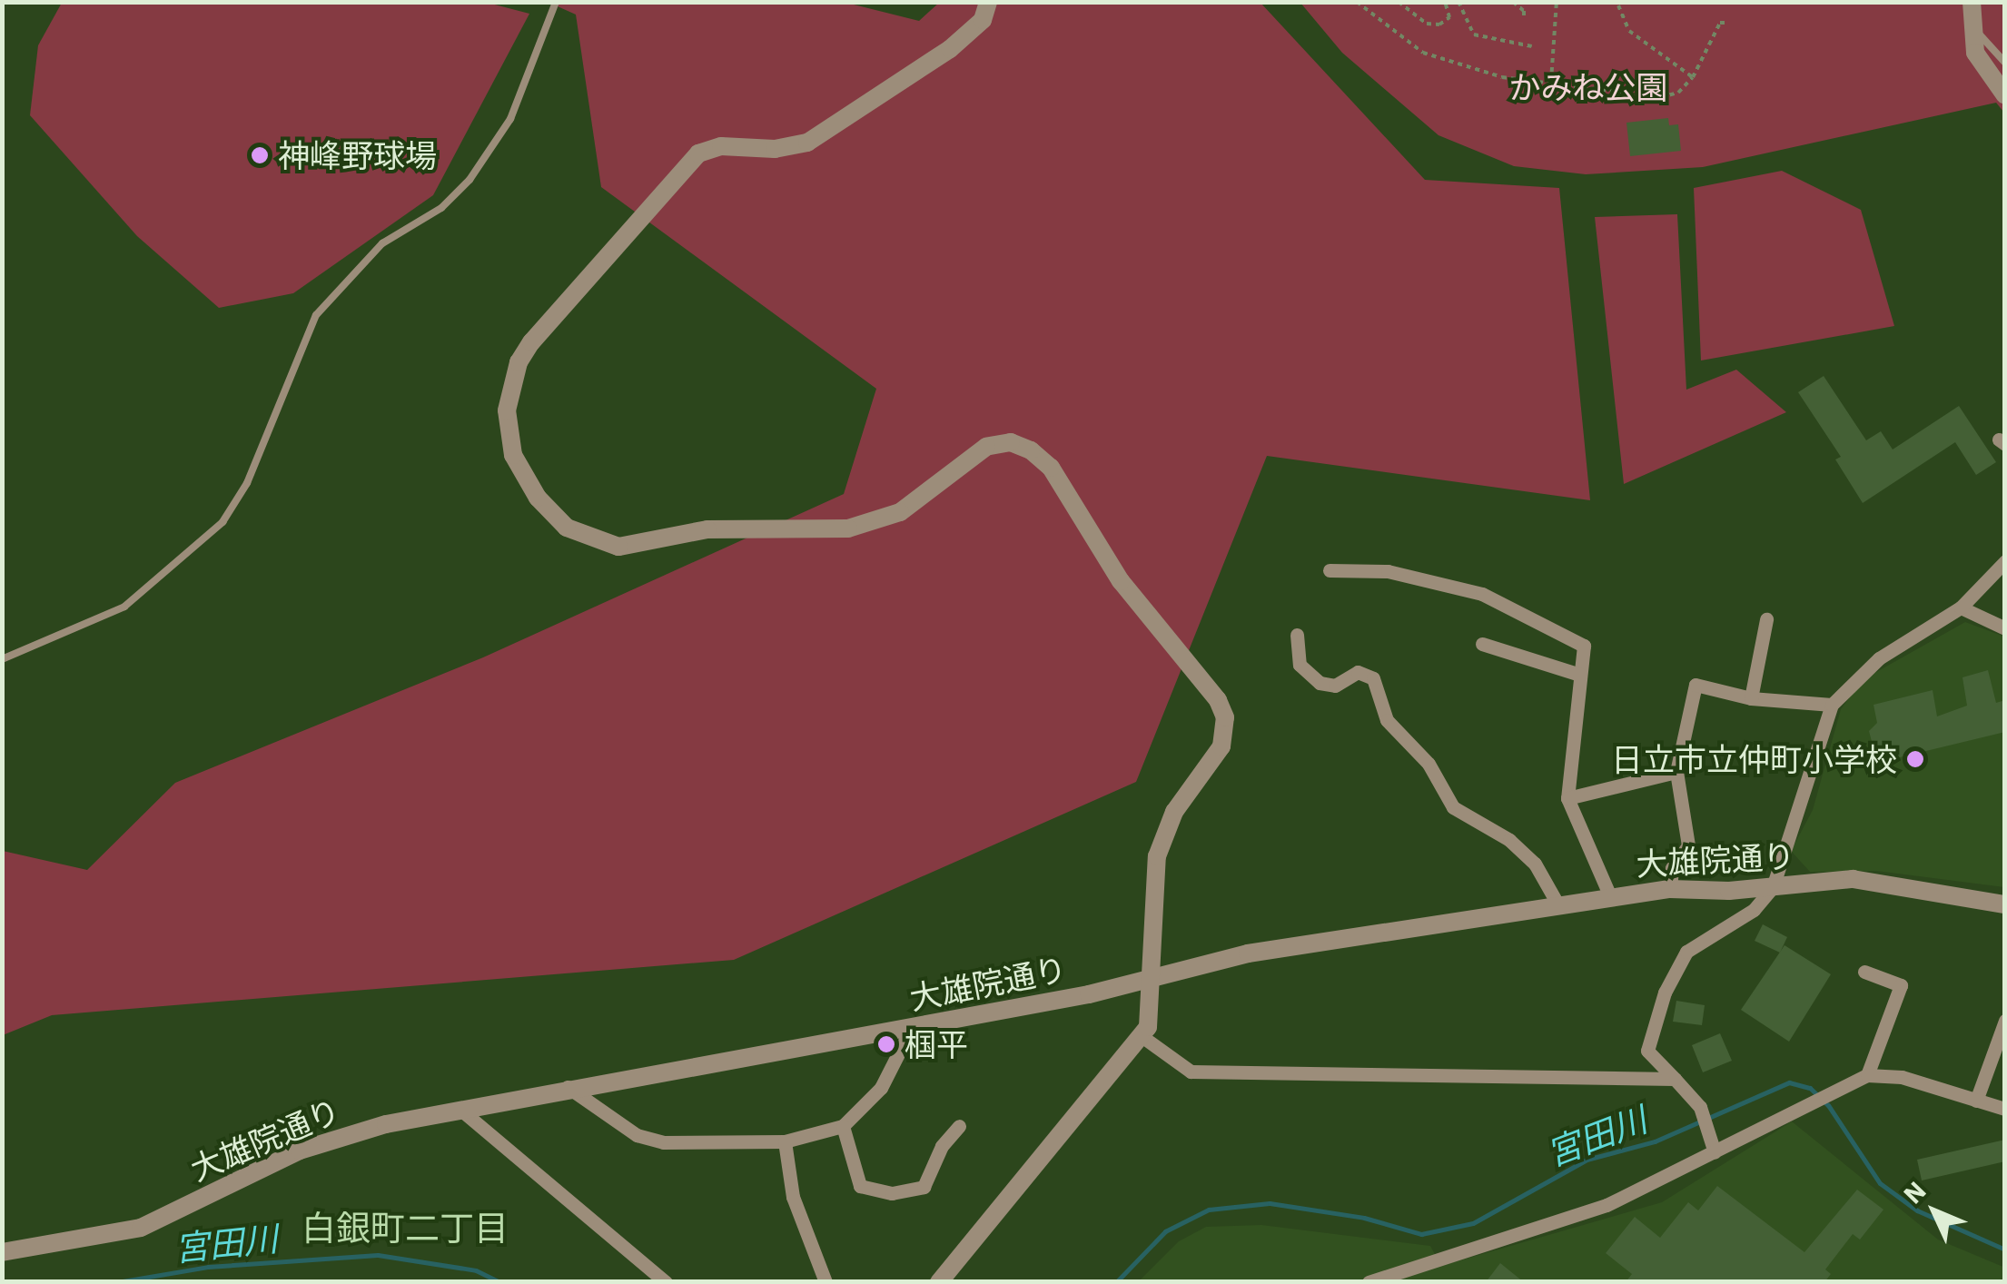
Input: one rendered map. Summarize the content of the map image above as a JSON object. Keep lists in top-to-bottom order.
{
  "streets": {
    "street": ["大雄院通り"]
  },
  "districts": ["白銀町二丁目"],
  "water": ["宮田川"],
  "parks": ["かみね公園"],
  "places": ["神峰野球場", "日立市立仲町小学校", "椢平"],
  "north": "top left"
}
